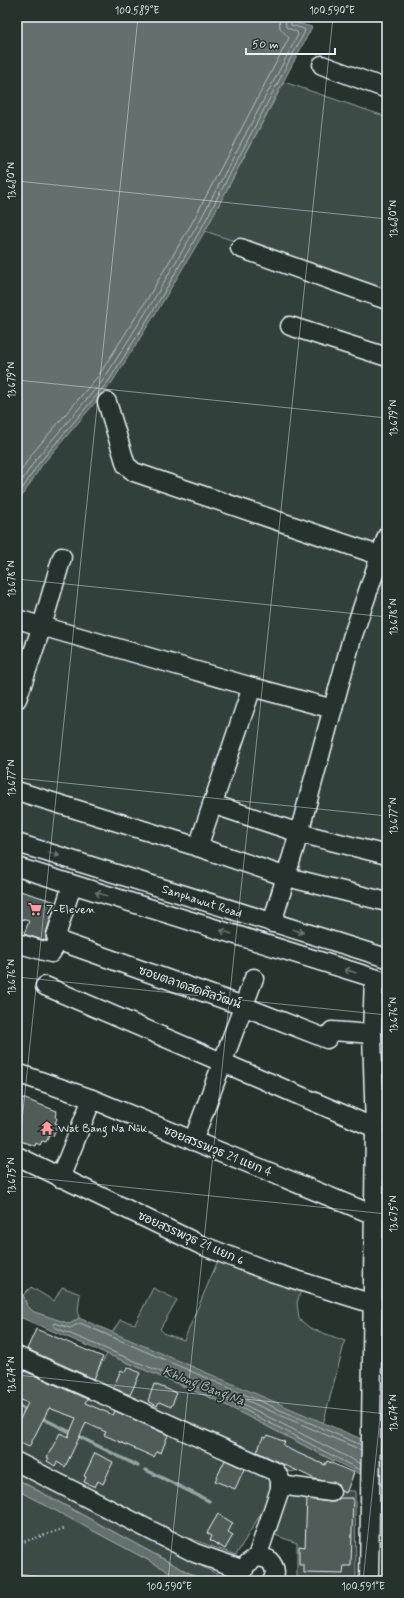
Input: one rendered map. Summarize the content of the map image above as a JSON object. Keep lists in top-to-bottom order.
{
  "streets": {
    "street": [
      "Sanphawut Road",
      "ซอยตลาดสดศิลวัฒน์",
      "ซอยสรรพวุธ 21 แยก 4",
      "ซอยสรรพวุธ 21 แยก 6"
    ]
  },
  "water": ["Khlong Bang Na"],
  "places": {
    "supermarket": ["7-Eleven"],
    "temple": ["Wat Bang Na Nok"]
  },
  "scale_bar": "50 m",
  "coordinates": [
    "100.589°E",
    "100.590°E",
    "13.680°N",
    "13.679°N",
    "13.678°N",
    "13.677°N",
    "13.676°N",
    "13.675°N",
    "13.674°N",
    "100.591°E"
  ]
}
